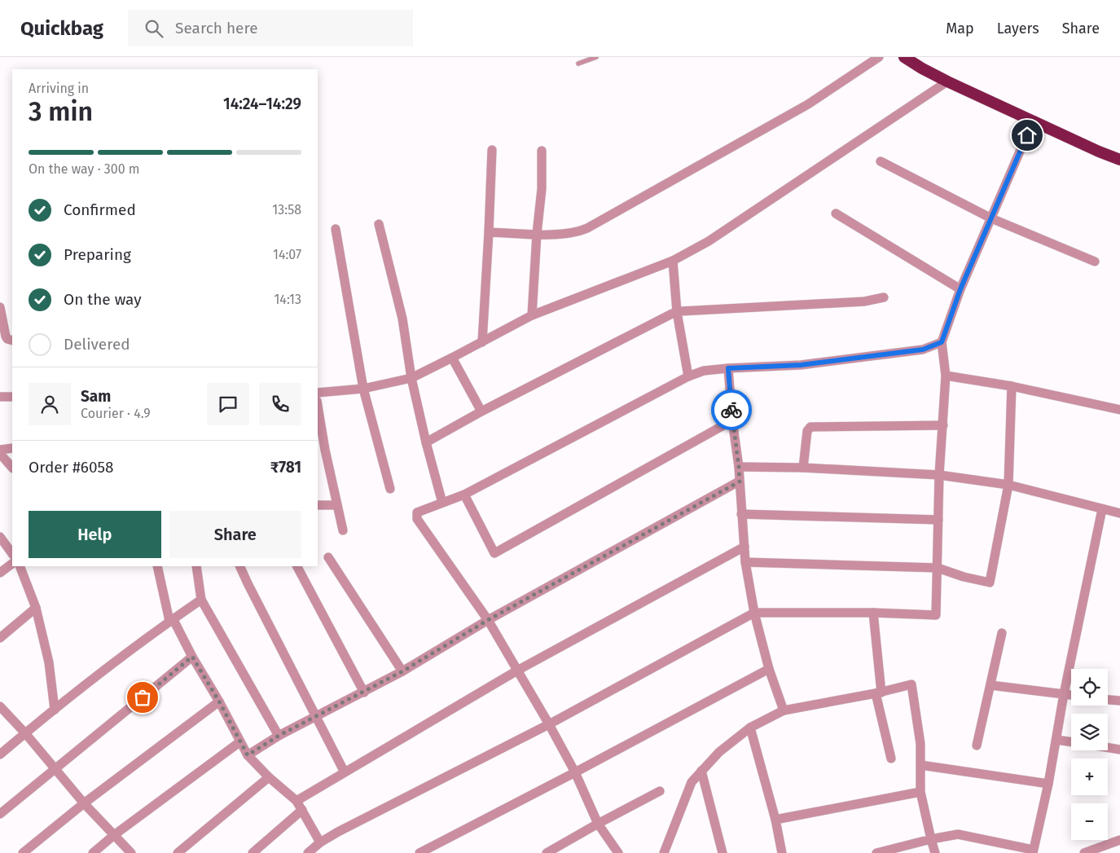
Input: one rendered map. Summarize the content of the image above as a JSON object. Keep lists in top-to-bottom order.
{
  "page": {
    "header": "Quickbag",
    "search": "Search here",
    "nav": ["Map", "Layers", "Share"],
    "heading": ["3 min", "Arriving in", "14:24–14:29"],
    "panel": [
      "Sam",
      "Courier · 4.9",
      "Order #6058",
      "₹781"
    ],
    "bar": "On the way · 300 m",
    "list": [
      ["Confirmed", "13:58"],
      ["Preparing", "14:07"],
      ["On the way", "14:13"],
      "Delivered"
    ],
    "buttons": ["Help", "Share"],
    "map_buttons": ["+", "−"]
  }
}
